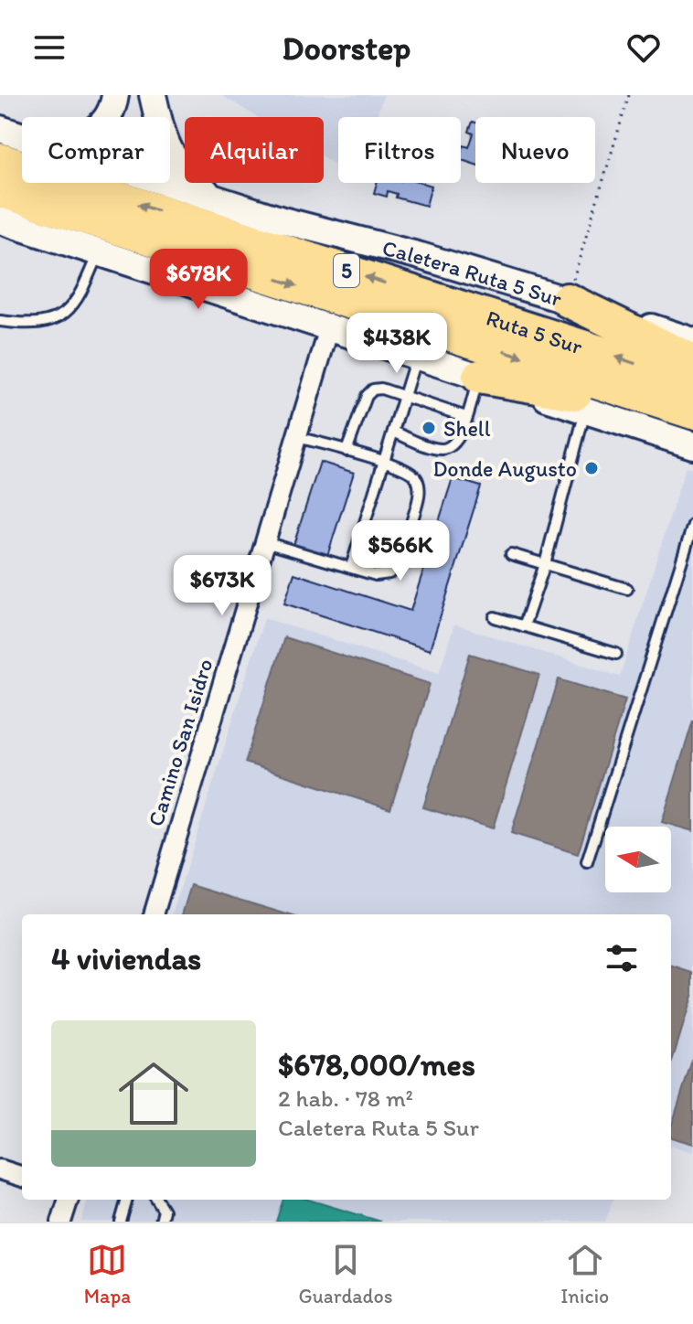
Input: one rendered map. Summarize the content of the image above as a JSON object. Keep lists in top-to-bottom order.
{
  "streets": {
    "highway": ["5", "Ruta 5 Sur"],
    "main road": ["Caletera Ruta 5 Sur"],
    "street": ["Camino San Isidro"]
  },
  "places": ["Shell", "Donde Augusto"],
  "north": "left",
  "page": {
    "header": "Doorstep",
    "chip": [
      "Comprar",
      "Alquilar",
      "Filtros",
      "Nuevo"
    ],
    "price": [
      "$678K",
      "$438K",
      "$566K",
      "$673K"
    ],
    "heading": "4 viviendas",
    "list": [
      {
        "name": "$678,000/mes",
        "note": "2 hab. · 78 m² · Caletera Ruta 5 Sur"
      }
    ],
    "tabs": ["Mapa", "Guardados", "Inicio"]
  }
}
